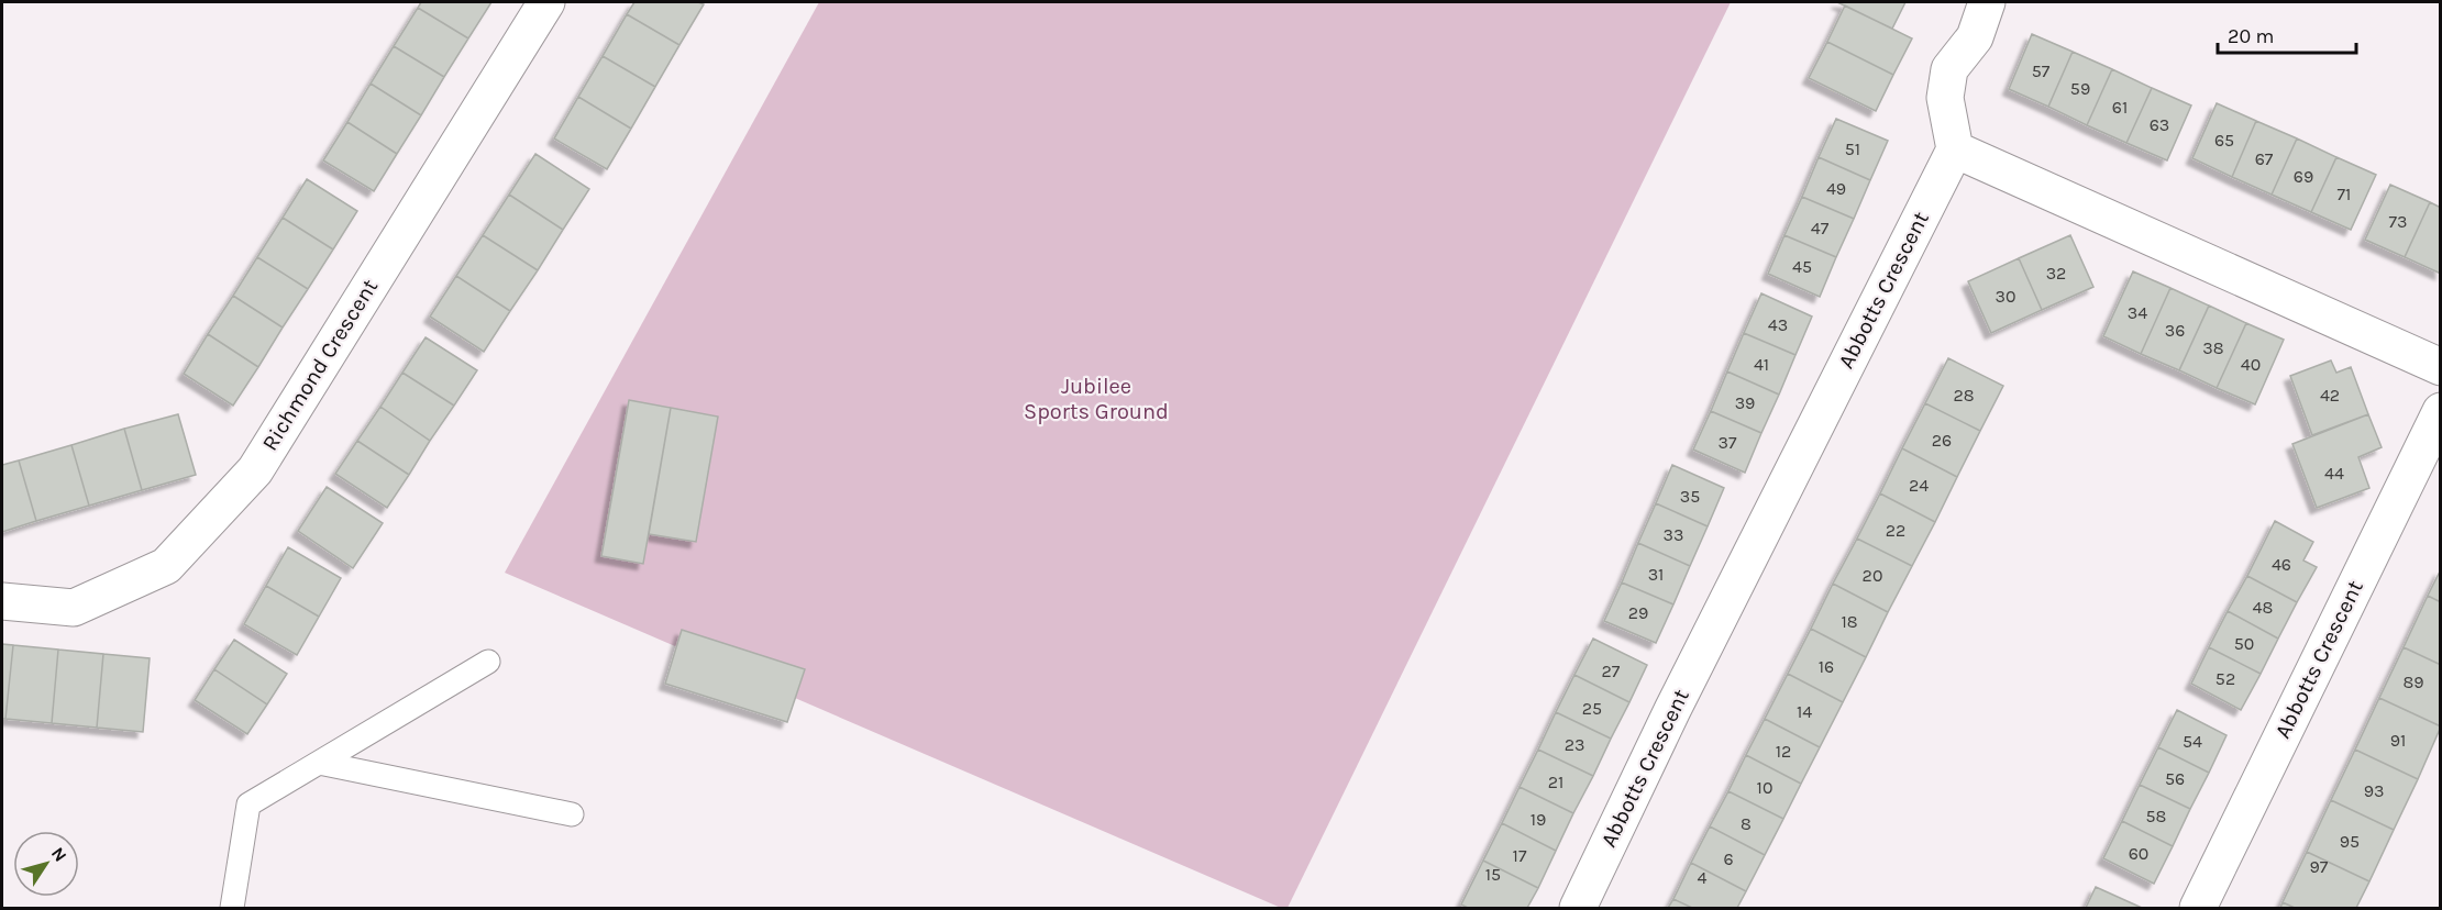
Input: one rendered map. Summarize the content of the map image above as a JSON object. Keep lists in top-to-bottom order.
{
  "streets": {
    "street": ["Abbotts Crescent", "Richmond Crescent"]
  },
  "parks": ["Jubilee Sports Ground"],
  "house_numbers": [
    "57",
    "59",
    "61",
    "63",
    "65",
    "51",
    "67",
    "69",
    "49",
    "71",
    "73",
    "47",
    "45",
    "32",
    "30",
    "34",
    "43",
    "36",
    "38",
    "41",
    "40",
    "28",
    "42",
    "39",
    "26",
    "37",
    "44",
    "24",
    "35",
    "22",
    "33",
    "46",
    "31",
    "20",
    "48",
    "29",
    "18",
    "50",
    "16",
    "27",
    "52",
    "89",
    "25",
    "14",
    "91",
    "54",
    "23",
    "12",
    "56",
    "21",
    "10",
    "93",
    "58",
    "19",
    "8",
    "95",
    "60",
    "17",
    "6",
    "97",
    "15",
    "4"
  ],
  "scale_bar": "20 m",
  "north": "top right"
}
